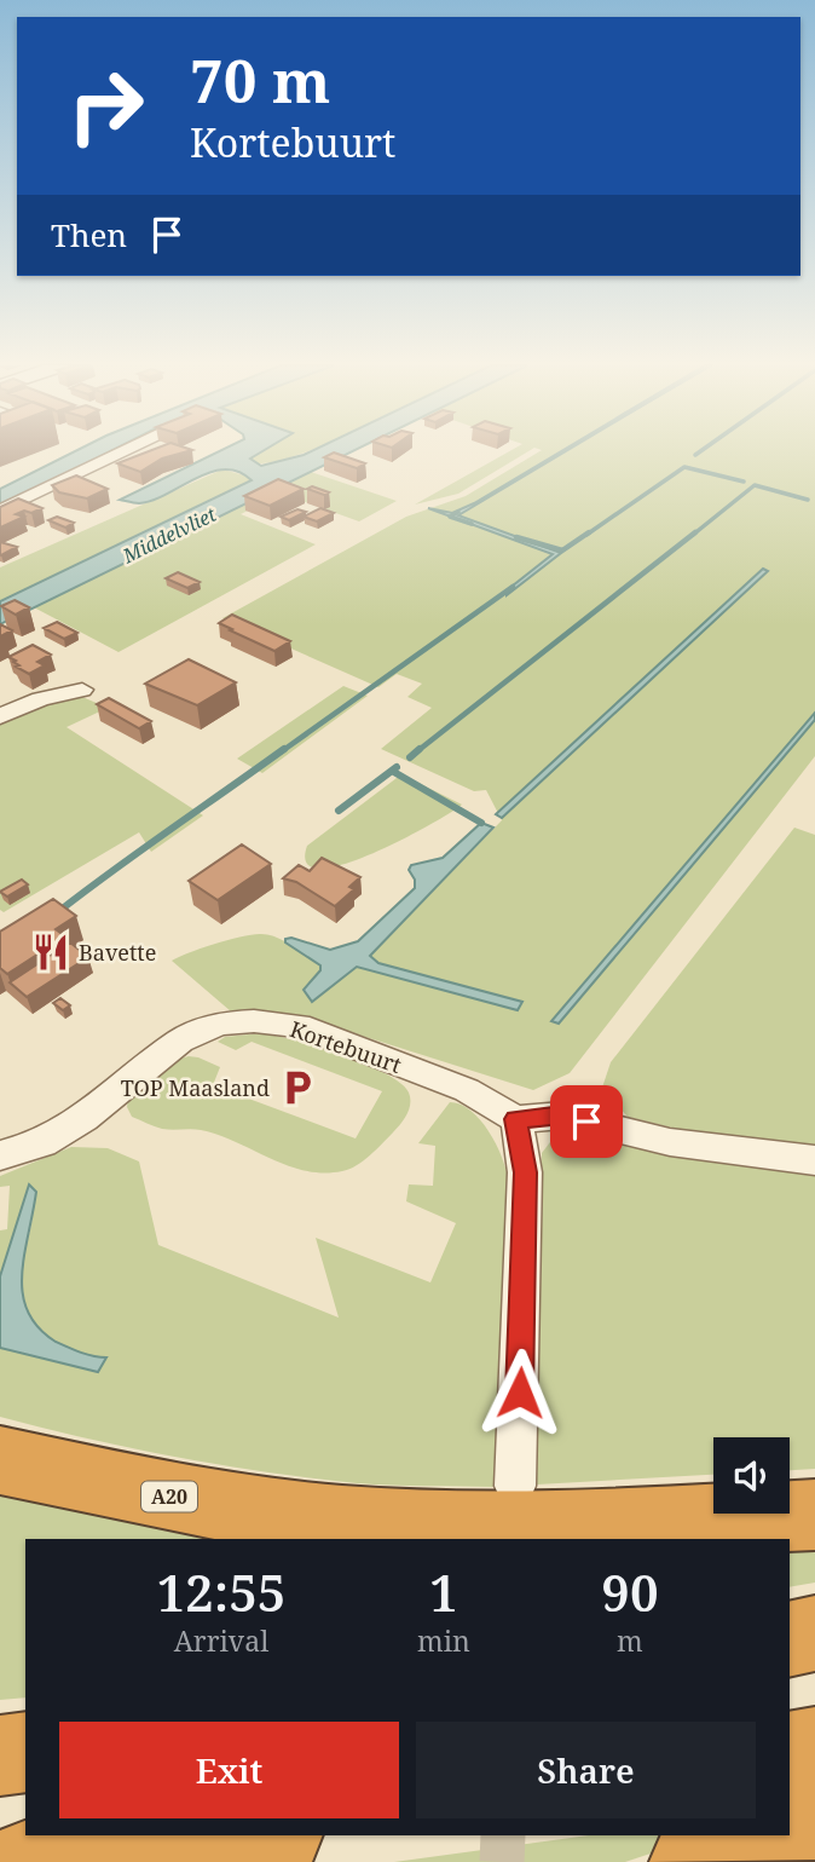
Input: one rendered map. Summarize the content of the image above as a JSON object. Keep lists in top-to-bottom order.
{
  "streets": {
    "highway": ["A20"],
    "street": ["Kortebuurt"]
  },
  "water": ["Middelvliet"],
  "places": {
    "restaurant": ["Bavette"],
    "parking": ["TOP Maasland"]
  },
  "page": {
    "turn": ["70 m", "Kortebuurt"],
    "then": "Then",
    "eta": [
      "12:55",
      "Arrival",
      "1",
      "min",
      "90",
      "m"
    ],
    "buttons": ["Exit", "Share"]
  }
}
